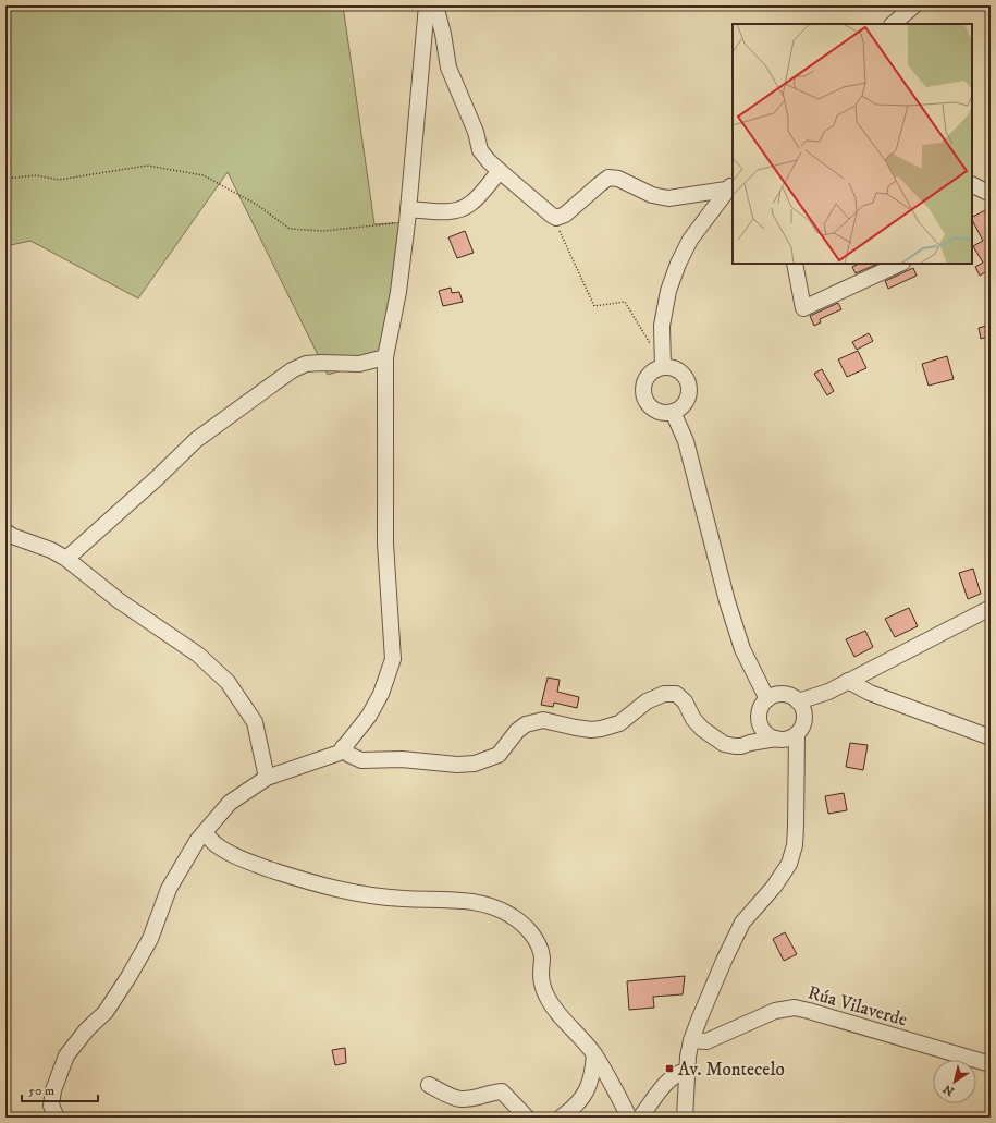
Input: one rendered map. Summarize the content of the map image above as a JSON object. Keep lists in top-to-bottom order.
{
  "streets": {
    "street": ["Rúa Vilaverde"]
  },
  "places": {
    "transit": ["Av. Montecelo"]
  },
  "scale_bar": "50 m",
  "north": "bottom left"
}
